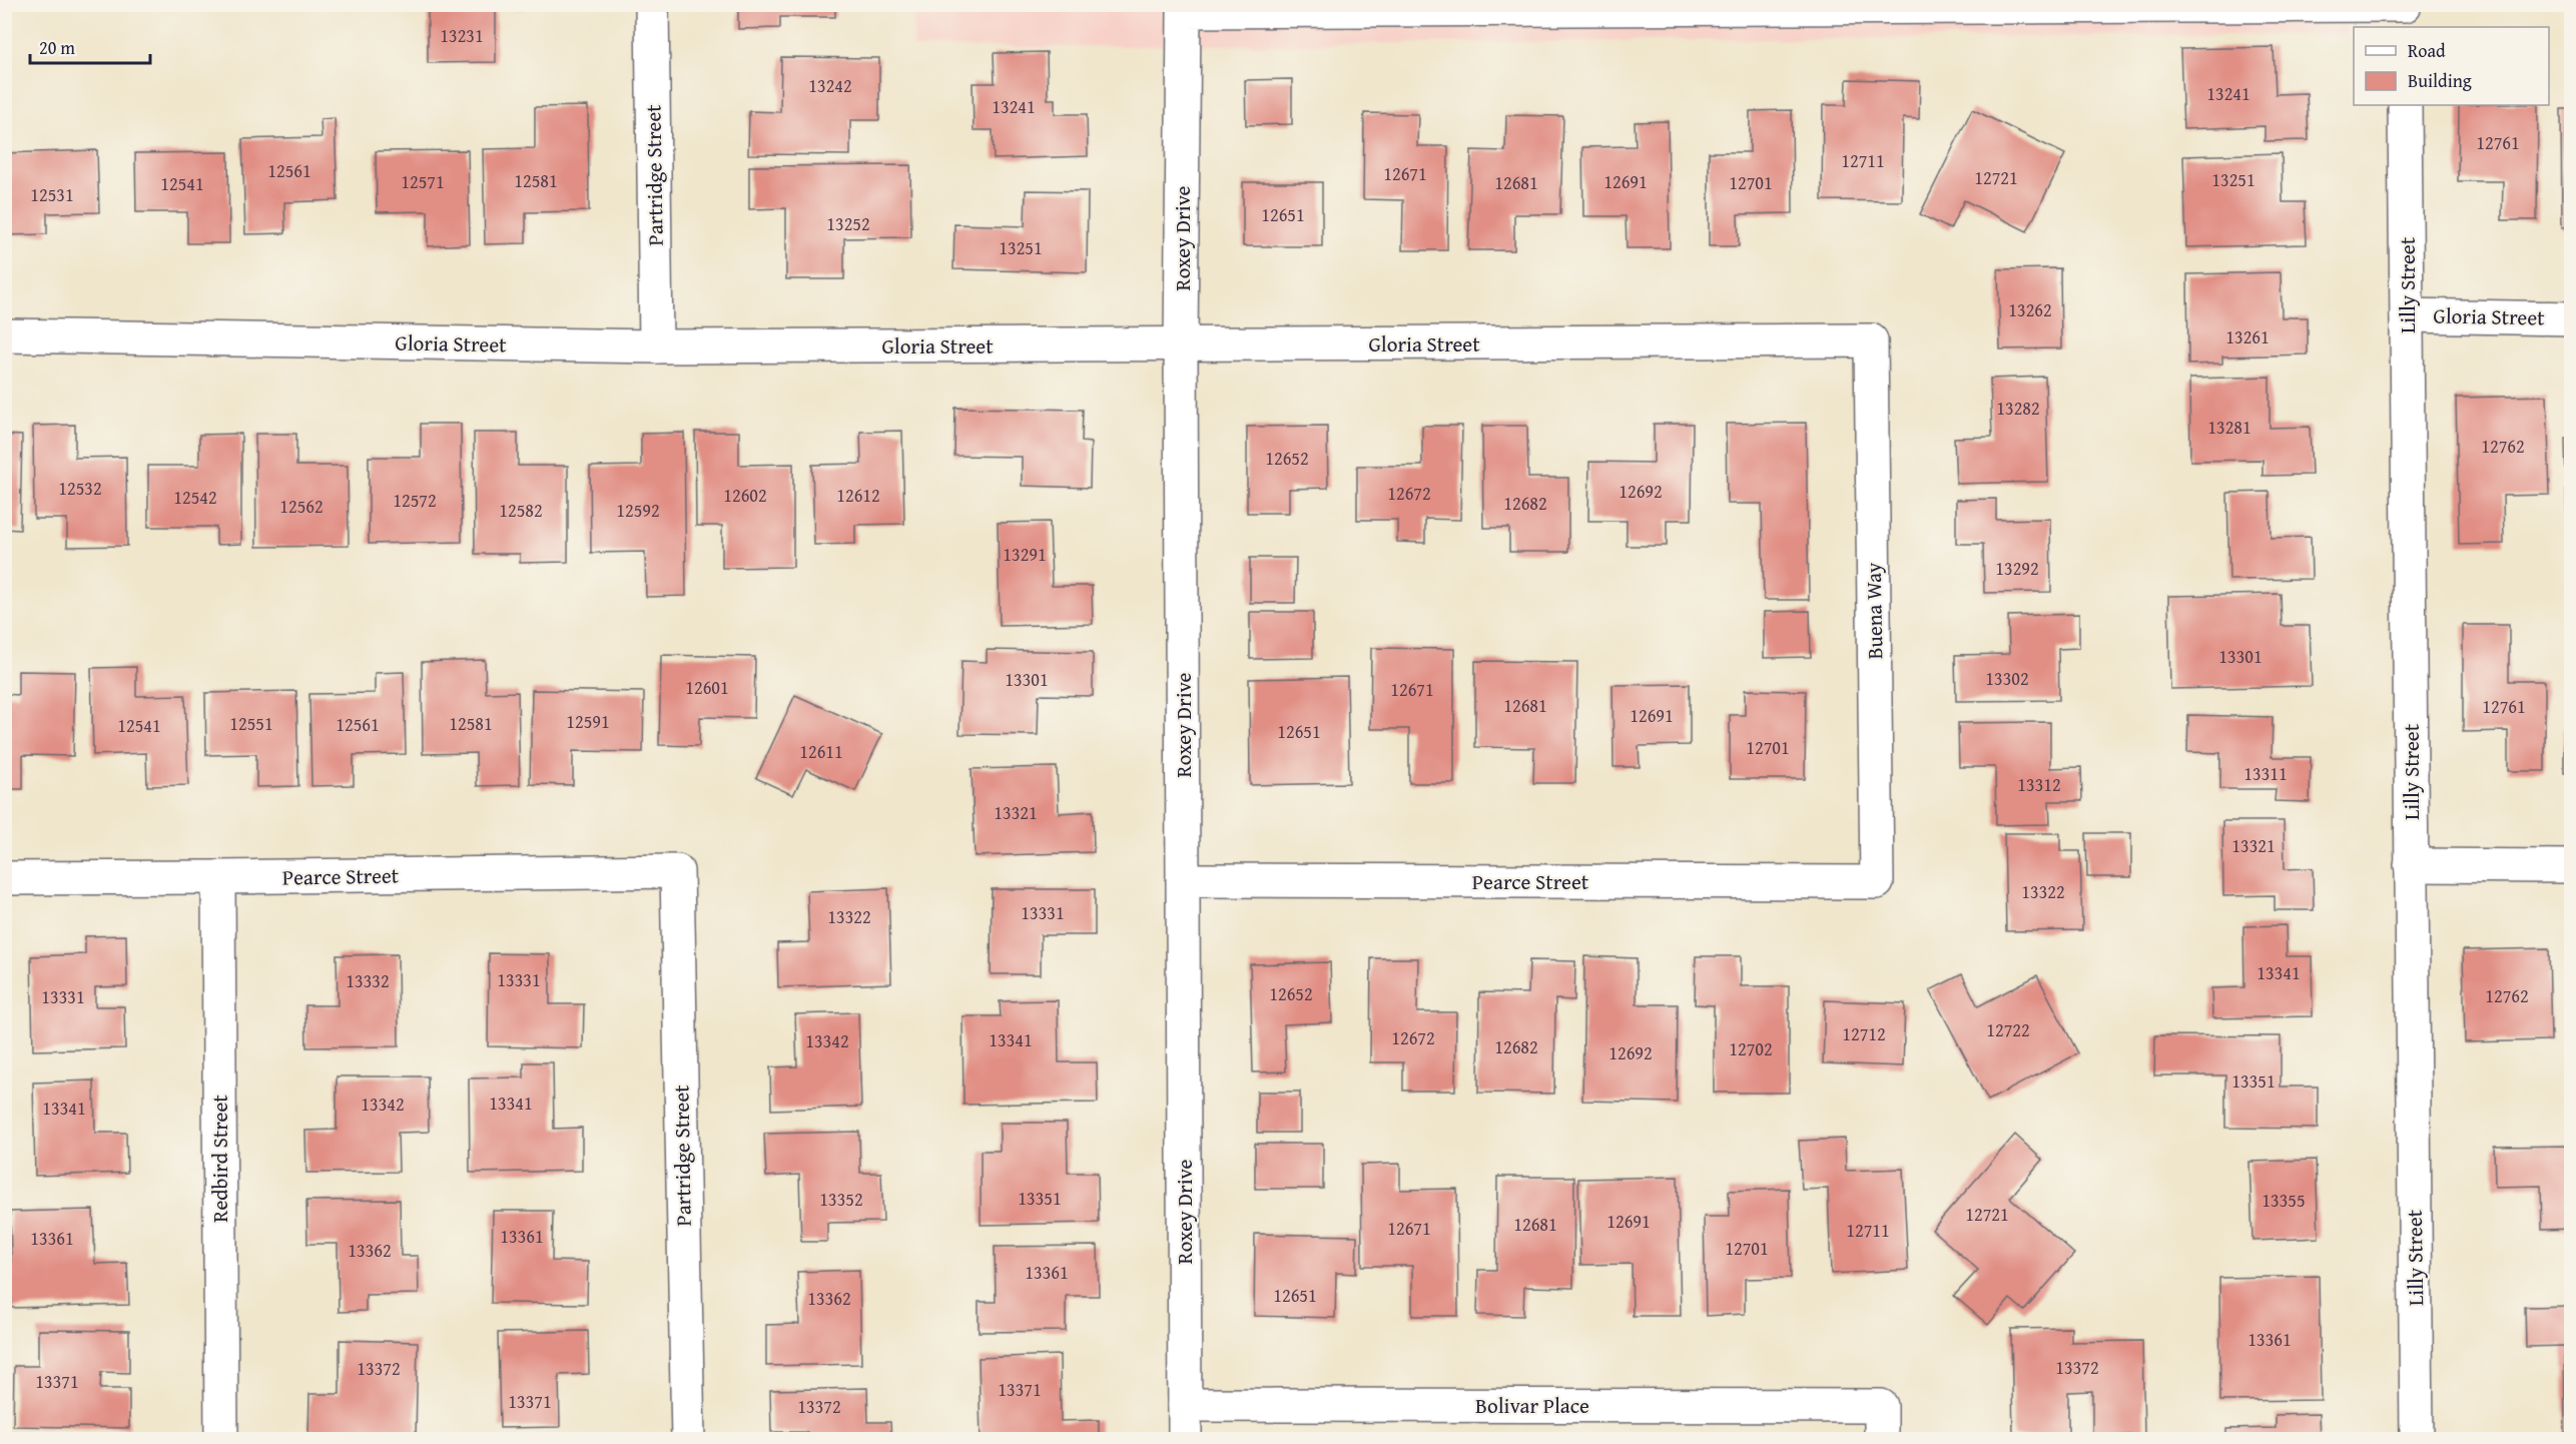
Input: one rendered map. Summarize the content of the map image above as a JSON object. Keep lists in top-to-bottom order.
{
  "streets": {
    "street": [
      "Partridge Street",
      "Roxey Drive",
      "Lilly Street",
      "Gloria Street",
      "Buena Way",
      "Pearce Street",
      "Redbird Street",
      "Bolivar Place"
    ]
  },
  "crossings": [
    ["Partridge Street", "Gloria Street"],
    ["Partridge Street", "Pearce Street"],
    ["Roxey Drive", "Gloria Street"],
    ["Roxey Drive", "Pearce Street"],
    ["Roxey Drive", "Bolivar Place"],
    ["Lilly Street", "Gloria Street"],
    ["Gloria Street", "Buena Way"],
    ["Buena Way", "Pearce Street"],
    ["Pearce Street", "Redbird Street"]
  ],
  "house_numbers": [
    "13231",
    "13242",
    "13241",
    "13241",
    "12761",
    "12711",
    "12561",
    "12671",
    "12721",
    "13251",
    "12581",
    "12571",
    "12691",
    "12681",
    "12701",
    "12541",
    "12531",
    "12651",
    "13252",
    "13251",
    "13262",
    "13261",
    "13282",
    "13281",
    "12762",
    "12652",
    "12532",
    "12692",
    "12672",
    "12602",
    "12612",
    "12542",
    "12572",
    "12682",
    "12562",
    "12582",
    "12592",
    "13291",
    "13292",
    "13301",
    "13302",
    "13301",
    "12601",
    "12671",
    "12681",
    "12761",
    "12691",
    "12591",
    "12551",
    "12581",
    "12561",
    "12541",
    "12651",
    "12701",
    "12611",
    "13311",
    "13312",
    "13321",
    "13321",
    "13322",
    "13331",
    "13322",
    "13341",
    "13331",
    "13332",
    "12652",
    "12762",
    "13331",
    "12722",
    "12712",
    "12672",
    "13341",
    "13342",
    "12682",
    "12702",
    "12692",
    "13351",
    "13341",
    "13342",
    "13341",
    "13351",
    "13352",
    "13355",
    "12721",
    "12691",
    "12681",
    "12671",
    "12711",
    "13361",
    "13361",
    "12701",
    "13362",
    "13361",
    "12651",
    "13362",
    "13361",
    "13372",
    "13372",
    "13371",
    "13371",
    "13371",
    "13372"
  ],
  "legend": ["Road", "Building"],
  "scale_bar": "20 m"
}
